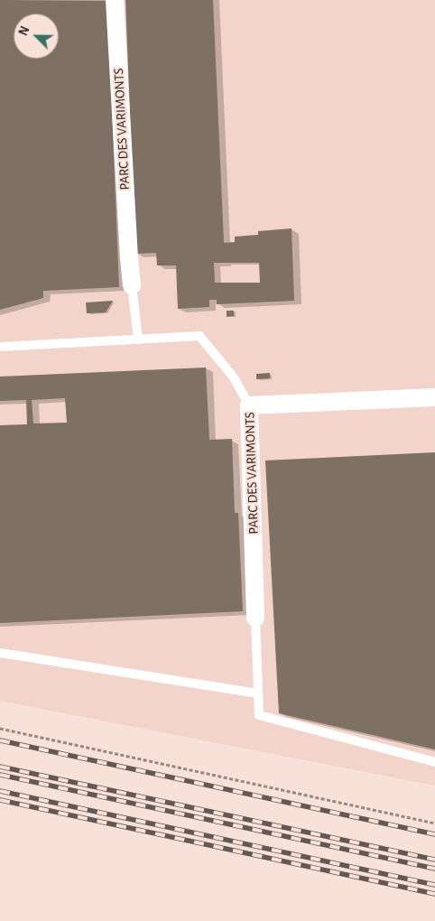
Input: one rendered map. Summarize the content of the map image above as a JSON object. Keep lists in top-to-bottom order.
{
  "streets": {
    "street": ["PARC DES VARIMONTS"]
  },
  "north": "top left"
}
